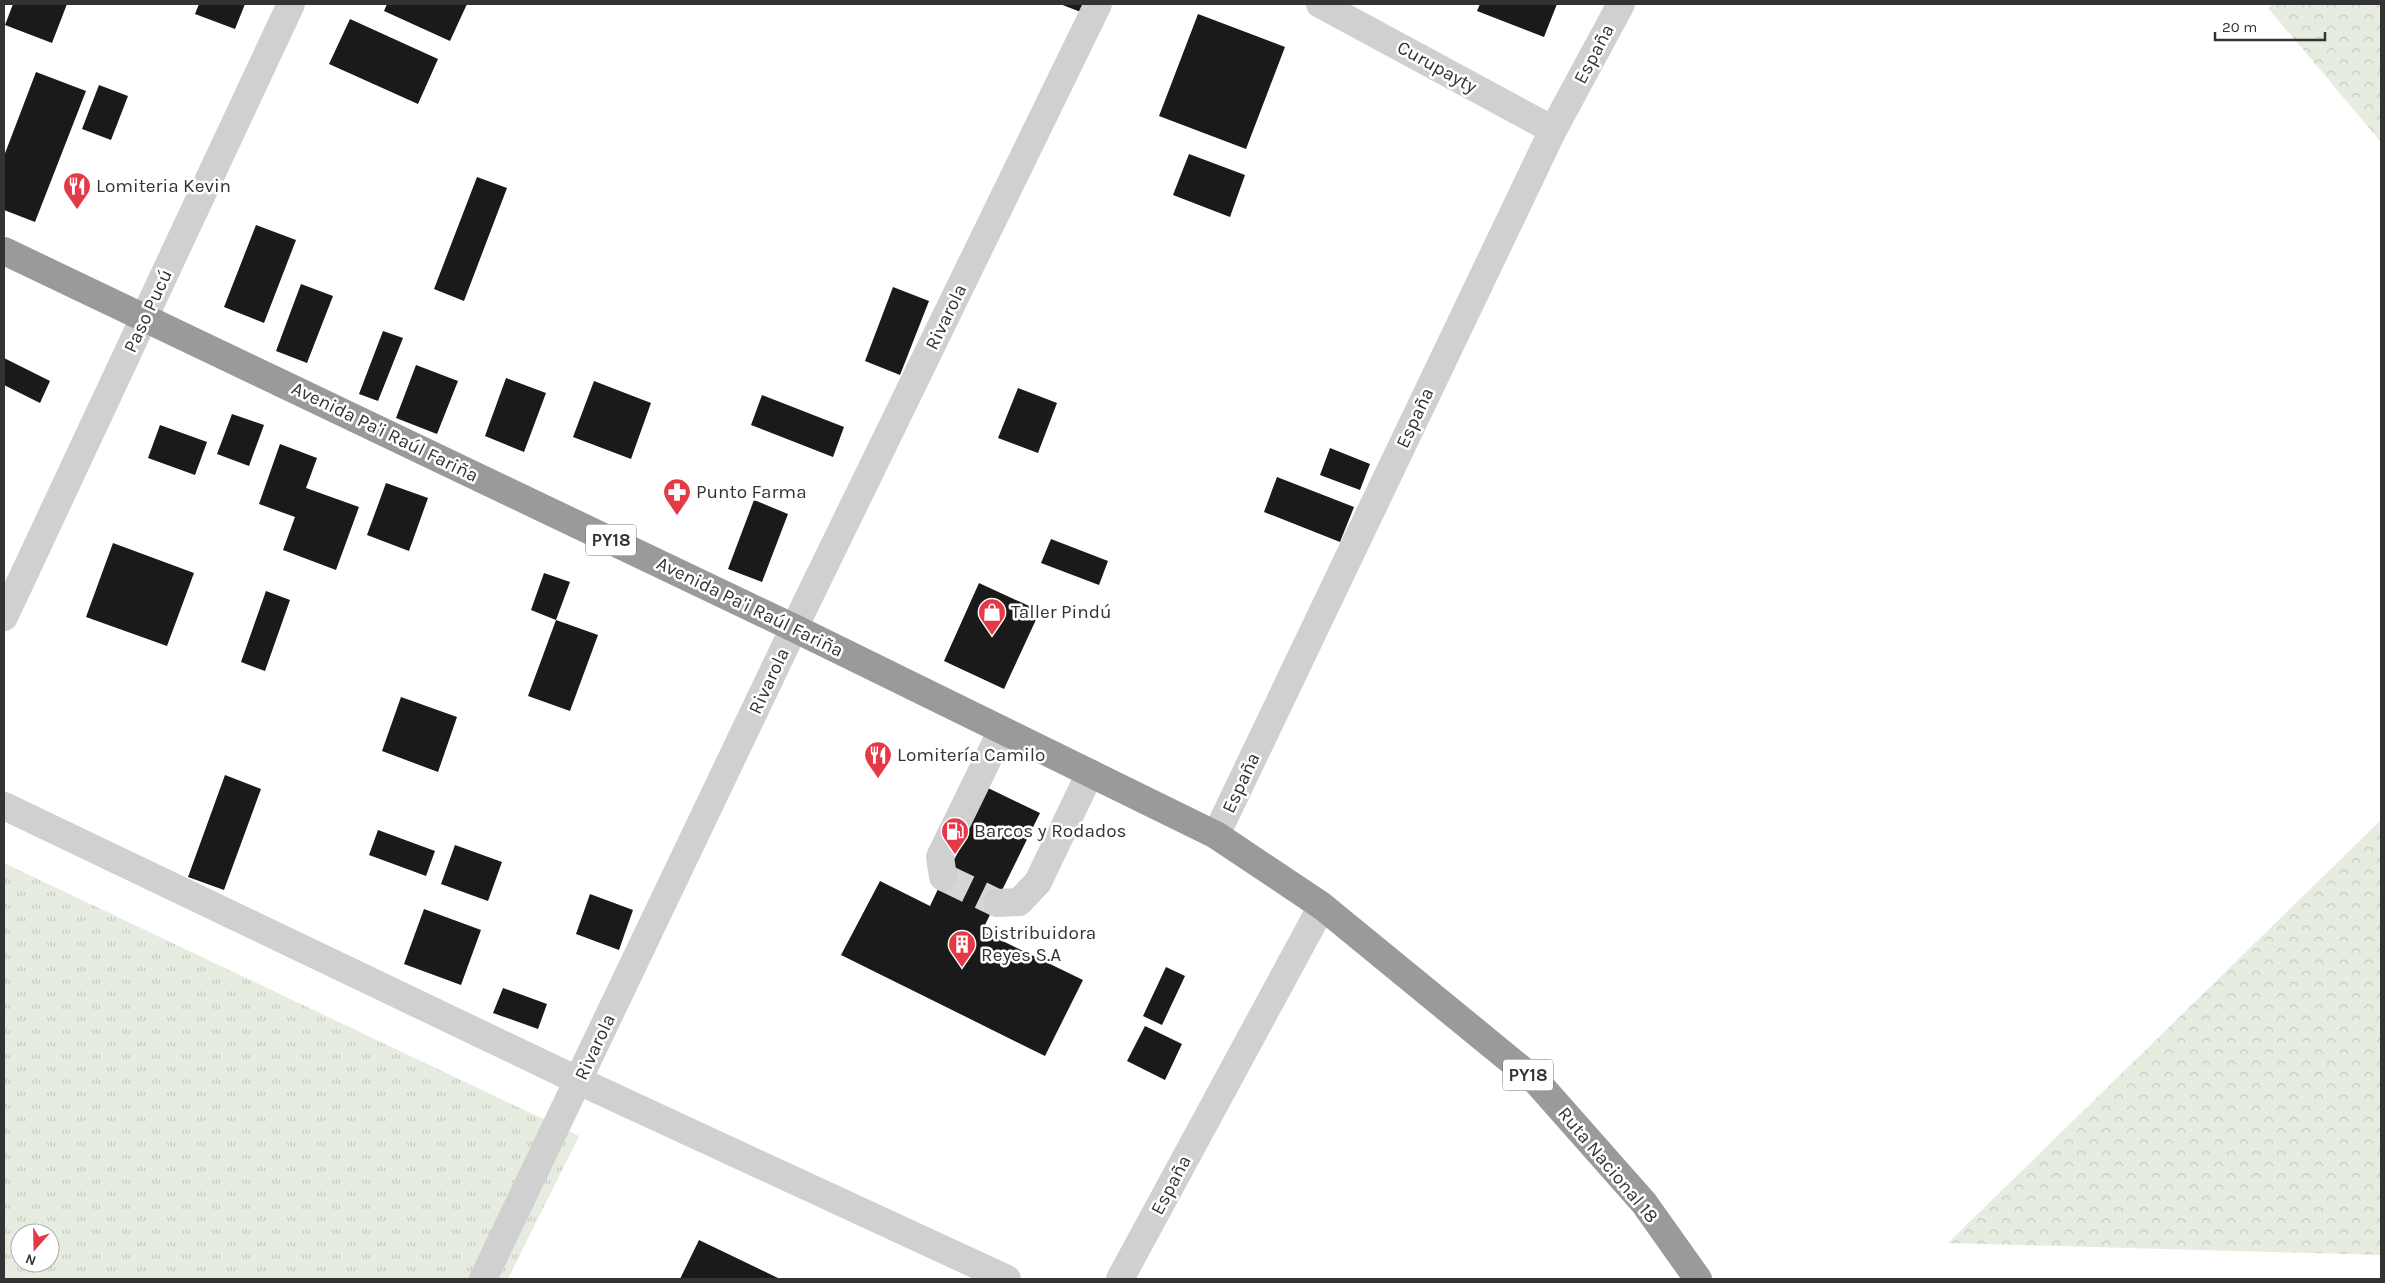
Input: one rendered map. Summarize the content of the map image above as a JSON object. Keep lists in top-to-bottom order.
{
  "streets": {
    "highway": ["Avenida Pa'i Raúl Fariña", "PY18", "Ruta Nacional 18"],
    "street": [
      "España",
      "Curupayty",
      "Paso Pucú",
      "Rivarola"
    ]
  },
  "crossings": [
    ["España", "Curupayty"],
    ["España", "Avenida Pa'i Raúl Fariña"],
    ["España", "Ruta Nacional 18"],
    ["Paso Pucú", "Avenida Pa'i Raúl Fariña"],
    ["Rivarola", "Avenida Pa'i Raúl Fariña"],
    ["Avenida Pa'i Raúl Fariña", "Ruta Nacional 18"]
  ],
  "places": {
    "restaurant": ["Lomiteria Kevin", "Lomitería Camilo"],
    "pharmacy": ["Punto Farma"],
    "shop": ["Taller Pindú"],
    "fuel station": ["Barcos y Rodados"],
    "building": ["Distribuidora Reyes S.A"]
  },
  "scale_bar": "20 m",
  "north": "bottom"
}
